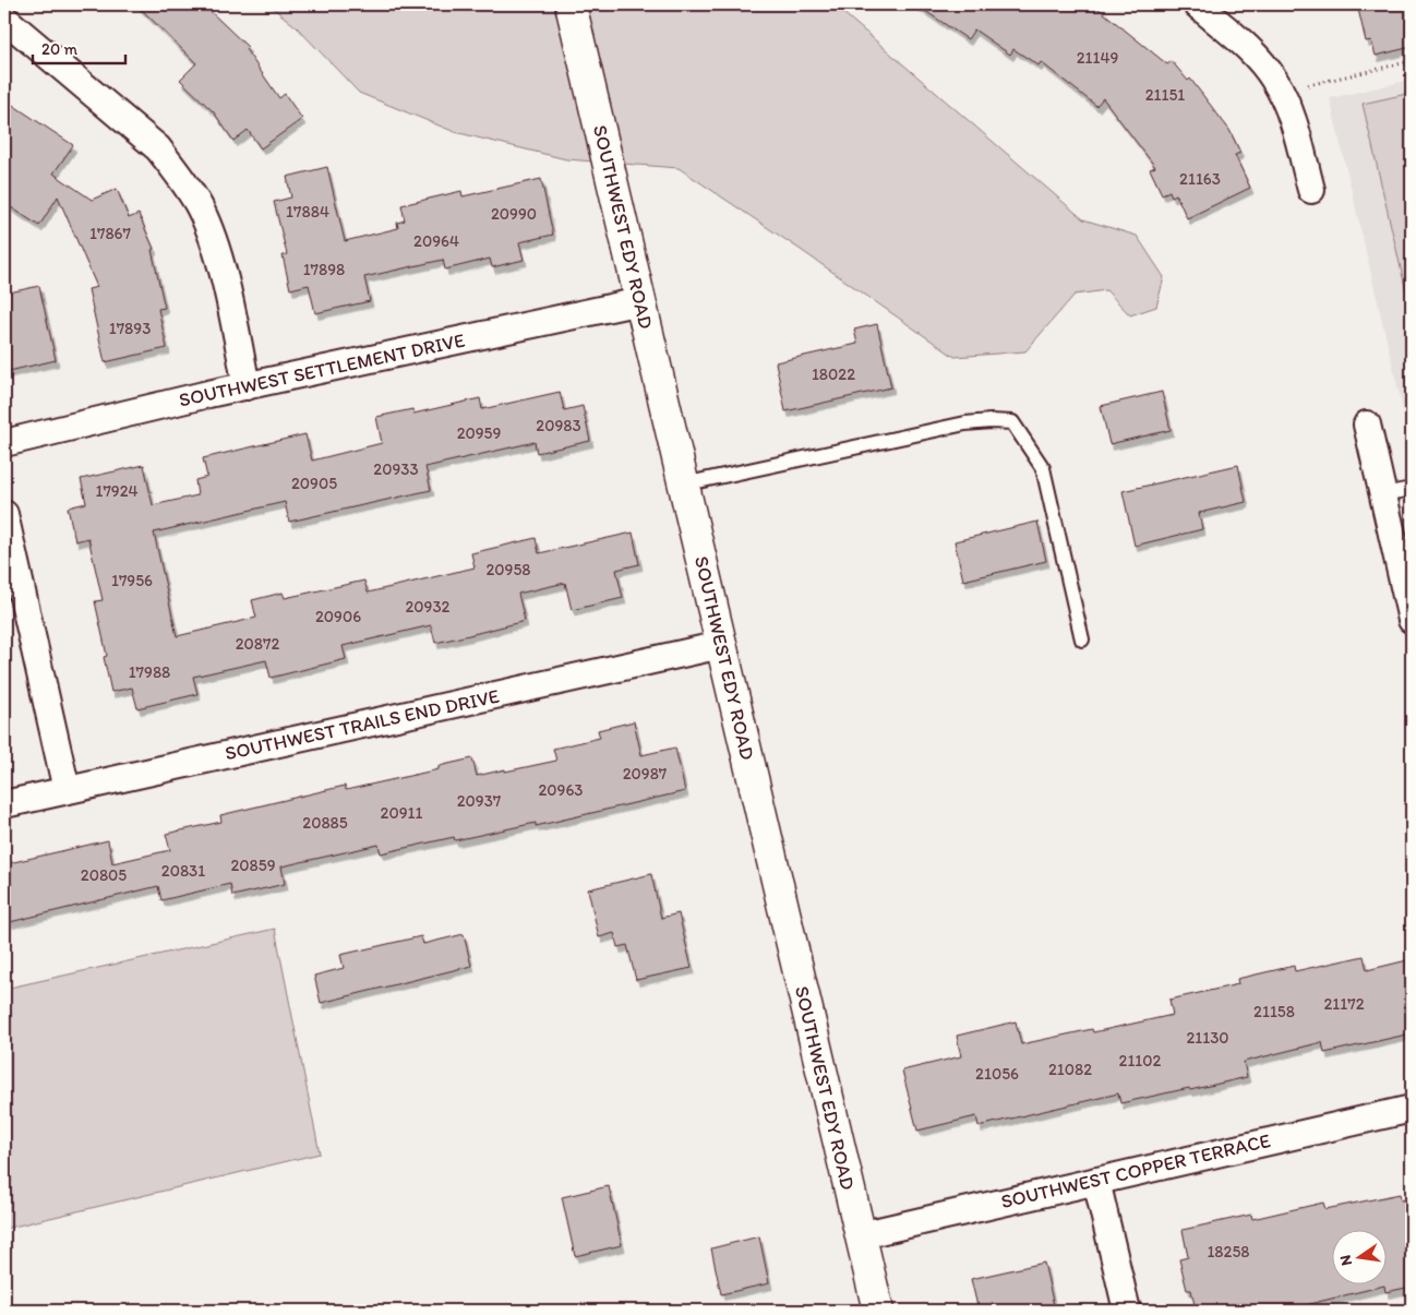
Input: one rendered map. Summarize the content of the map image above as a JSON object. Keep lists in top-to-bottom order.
{
  "streets": {
    "main road": ["SOUTHWEST EDY ROAD"],
    "street": ["SOUTHWEST SETTLEMENT DRIVE", "SOUTHWEST TRAILS END DRIVE", "SOUTHWEST COPPER TERRACE"]
  },
  "crossings": [
    ["SOUTHWEST EDY ROAD", "SOUTHWEST SETTLEMENT DRIVE"],
    ["SOUTHWEST EDY ROAD", "SOUTHWEST TRAILS END DRIVE"],
    ["SOUTHWEST EDY ROAD", "SOUTHWEST COPPER TERRACE"]
  ],
  "house_numbers": [
    "21149",
    "21151",
    "21163",
    "17884",
    "20990",
    "17867",
    "20964",
    "17898",
    "17893",
    "18022",
    "20983",
    "20959",
    "20933",
    "20905",
    "17924",
    "20958",
    "17956",
    "20932",
    "20906",
    "20872",
    "17988",
    "20987",
    "20963",
    "20937",
    "20911",
    "20885",
    "20859",
    "20831",
    "20805",
    "21172",
    "21158",
    "21130",
    "21102",
    "21082",
    "21056",
    "18258"
  ],
  "scale_bar": "20 m",
  "north": "left"
}
